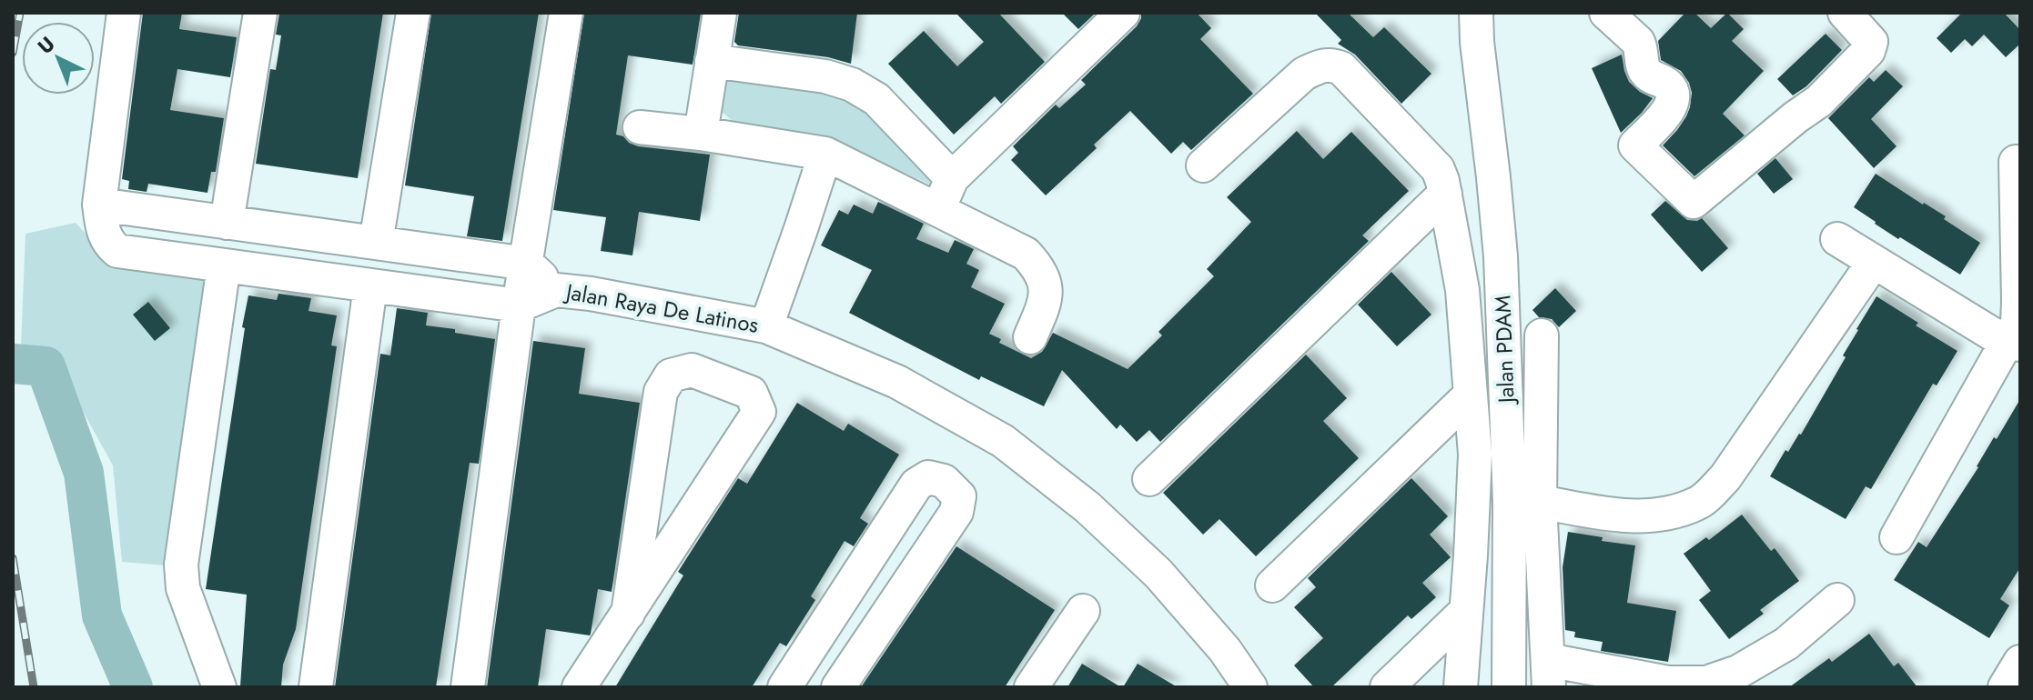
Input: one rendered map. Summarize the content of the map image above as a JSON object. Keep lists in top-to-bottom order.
{
  "streets": {
    "street": ["Jalan Raya De Latinos", "Jalan PDAM"]
  },
  "north": "top left"
}
